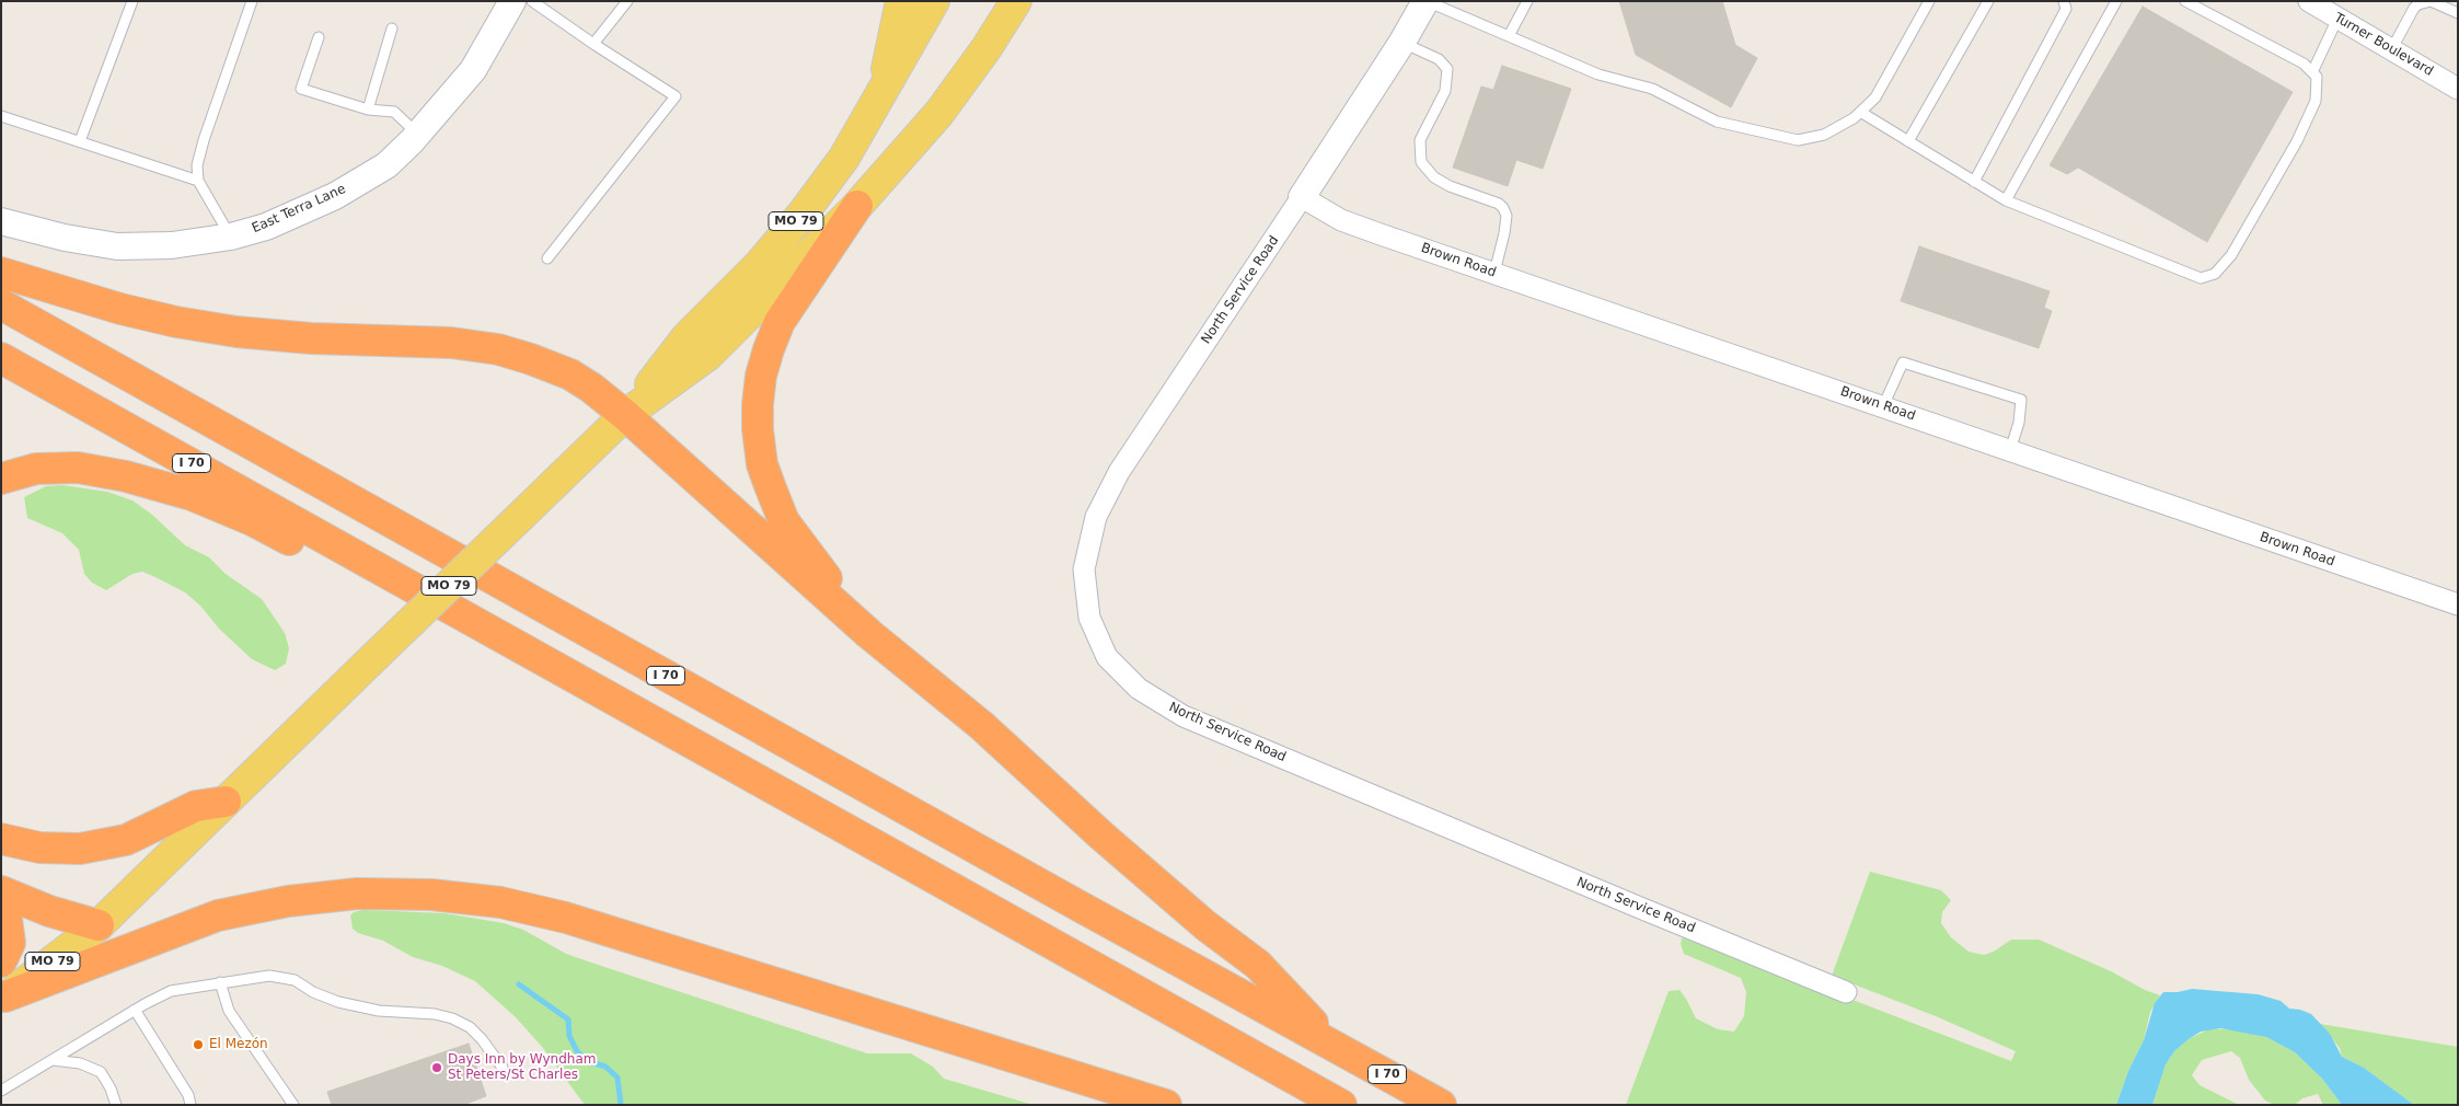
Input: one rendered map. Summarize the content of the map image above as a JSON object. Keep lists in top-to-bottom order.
{
  "streets": {
    "highway": ["I 70"],
    "main road": ["MO 79"],
    "street": [
      "Turner Boulevard",
      "East Terra Lane",
      "Brown Road",
      "North Service Road"
    ]
  },
  "crossings": [
    ["Brown Road", "North Service Road"]
  ],
  "places": ["El Mezón", "Days Inn by Wyndham St Peters/St Charles"]
}
